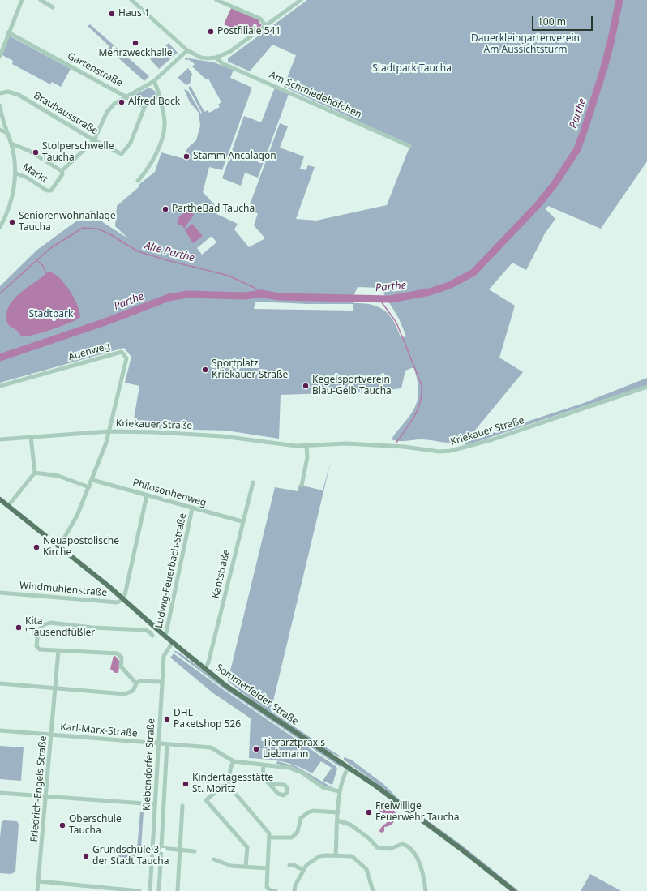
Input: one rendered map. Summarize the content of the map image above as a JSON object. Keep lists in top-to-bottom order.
{
  "streets": {
    "main road": ["Sommerfelder Straße"],
    "street": [
      "Gartenstraße",
      "Am Schmiedehöfchen",
      "Brauhausstraße",
      "Markt",
      "Auenweg",
      "Kriekauer Straße",
      "Philosophenweg",
      "Ludwig-Feuerbach-Straße",
      "Kantstraße",
      "Windmühlenstraße",
      "Karl-Marx-Straße",
      "Klebendorfer Straße",
      "Friedrich-Engels-Straße"
    ]
  },
  "crossings": [
    ["Gartenstraße", "Brauhausstraße"],
    ["Auenweg", "Kriekauer Straße"],
    ["Philosophenweg", "Ludwig-Feuerbach-Straße"],
    ["Philosophenweg", "Kantstraße"],
    ["Ludwig-Feuerbach-Straße", "Sommerfelder Straße"],
    ["Kantstraße", "Sommerfelder Straße"],
    ["Windmühlenstraße", "Sommerfelder Straße"],
    ["Sommerfelder Straße", "Klebendorfer Straße"],
    ["Karl-Marx-Straße", "Klebendorfer Straße"],
    ["Karl-Marx-Straße", "Friedrich-Engels-Straße"]
  ],
  "water": ["Parthe", "Alte Parthe"],
  "parks": ["Dauerkleingartenverein Am Aussichtsturm", "Stadtpark Taucha", "Stadtpark"],
  "places": [
    "Haus 1",
    "Postfiliale 541",
    "Mehrzweckhalle",
    "Alfred Bock",
    "Stolperschwelle Taucha",
    "Stamm Ancalagon",
    "PartheBad Taucha",
    "Seniorenwohnanlage Taucha",
    "Sportplatz Kriekauer Straße",
    "Kegelsportverein Blau-Gelb Taucha",
    "Neuapostolische Kirche",
    "Kita \"Tausendfüßler",
    "DHL Paketshop 526",
    "Tierarztpraxis Liebmann",
    "Kindertagesstätte St. Moritz",
    "Freiwillige Feuerwehr Taucha",
    "Oberschule Taucha",
    "Grundschule 3 - der Stadt Taucha"
  ],
  "scale_bar": "100 m"
}
